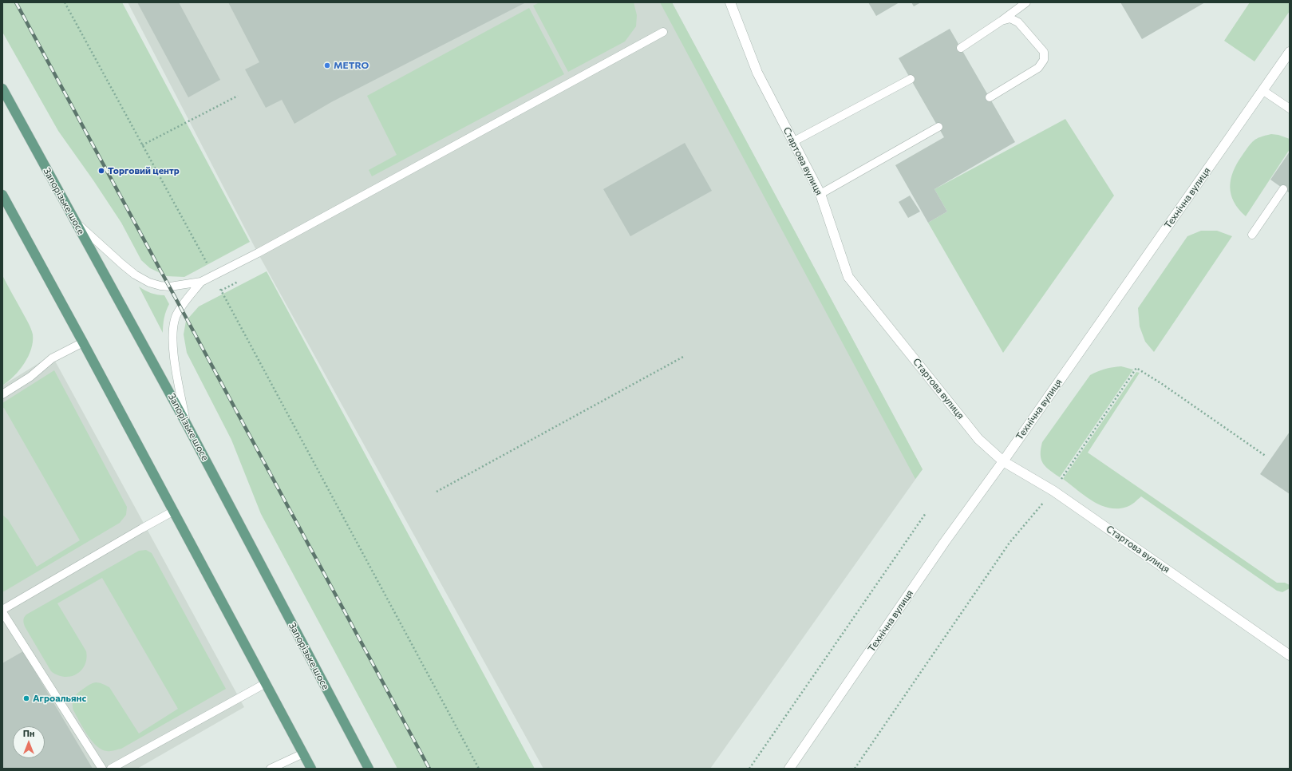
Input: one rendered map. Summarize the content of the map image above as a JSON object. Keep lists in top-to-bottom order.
{
  "streets": {
    "main road": ["Запорізьке шосе"],
    "street": ["Стартова вулиця", "Технічна вулиця"]
  },
  "crossings": [
    ["Стартова вулиця", "Технічна вулиця"]
  ],
  "places": ["METRO", "Торговий центр", "Агроальянс"],
  "north": "top"
}
